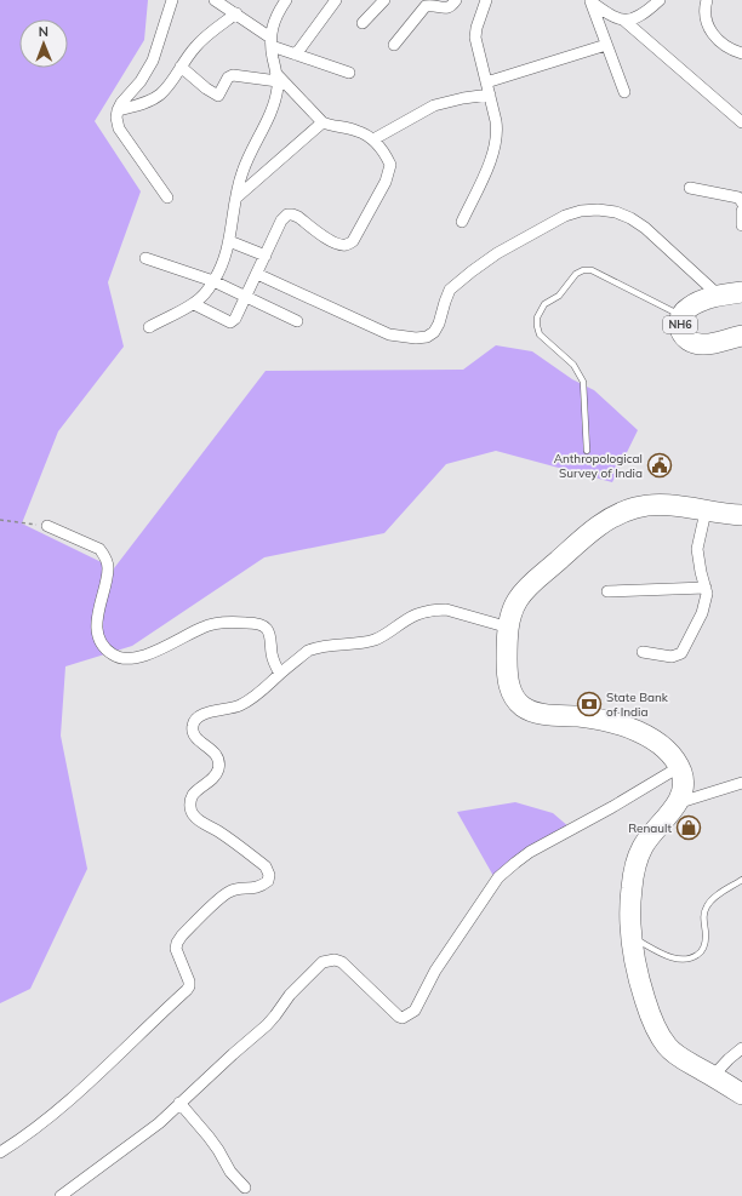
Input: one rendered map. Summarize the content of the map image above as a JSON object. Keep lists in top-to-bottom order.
{
  "streets": {
    "highway": ["NH6"]
  },
  "places": {
    "public building": ["Anthropological Survey of India"],
    "bank": ["State Bank of India"],
    "shop": ["Renault"]
  },
  "north": "top"
}
